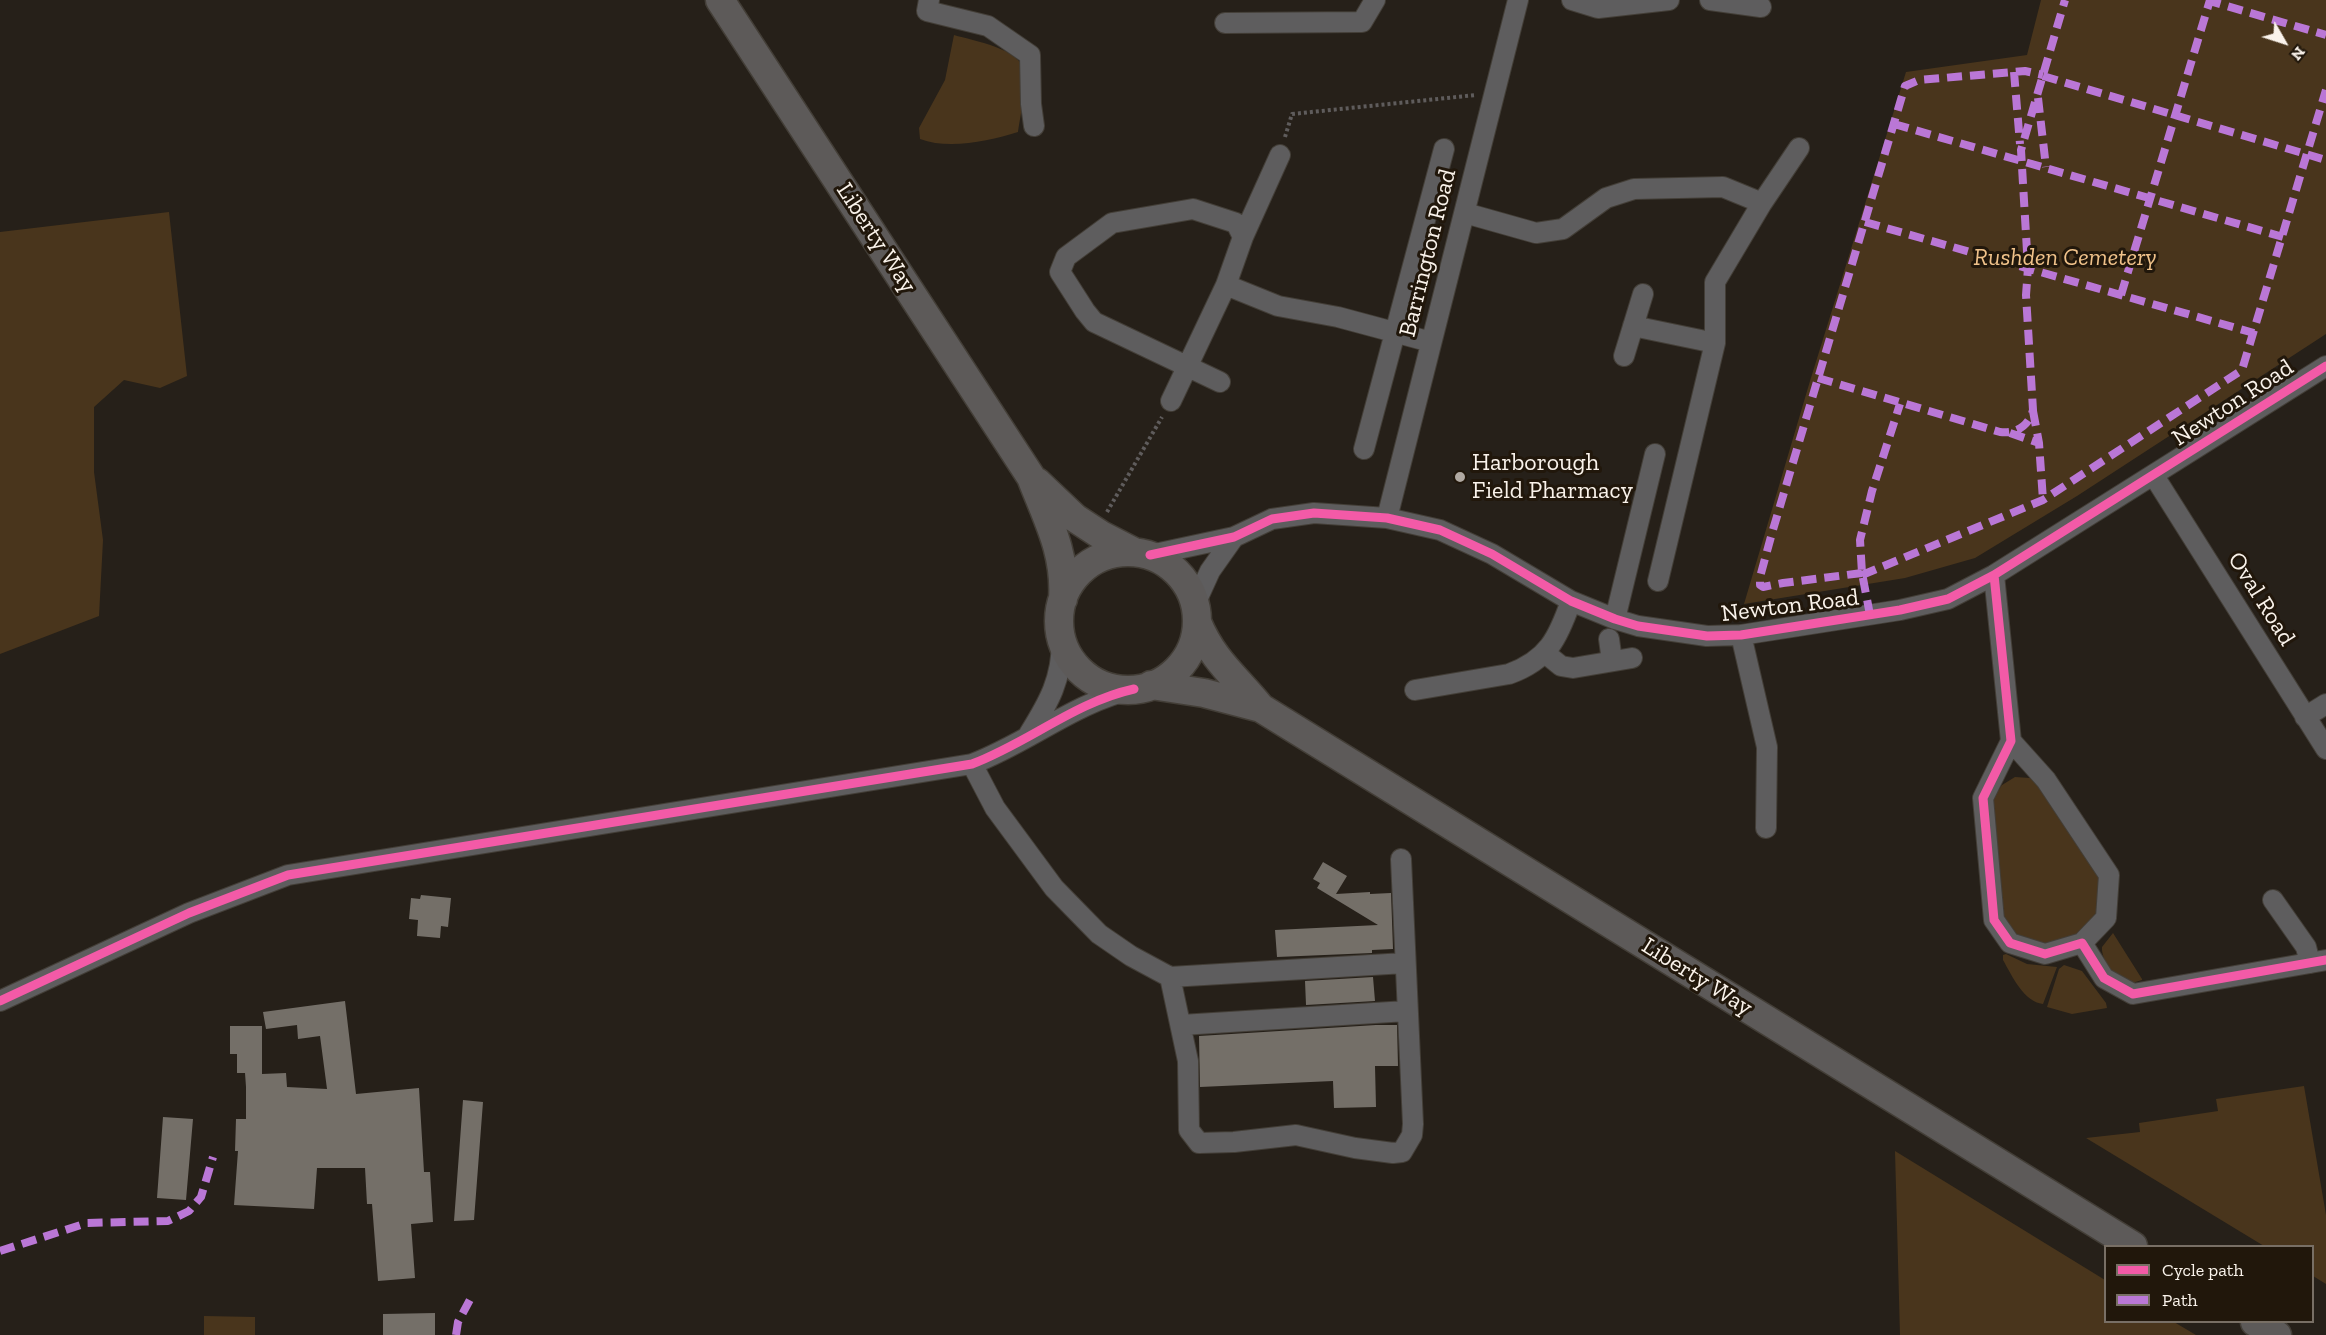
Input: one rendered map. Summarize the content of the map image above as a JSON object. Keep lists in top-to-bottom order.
{
  "streets": {
    "highway": ["Liberty Way"],
    "street": ["Barrington Road", "Newton Road", "Oval Road"]
  },
  "crossings": [
    ["Liberty Way", "Newton Road"],
    ["Barrington Road", "Newton Road"],
    ["Newton Road", "Oval Road"]
  ],
  "parks": ["Rushden Cemetery"],
  "places": ["Harborough Field Pharmacy"],
  "legend": ["Cycle path", "Path"],
  "north": "bottom right"
}
